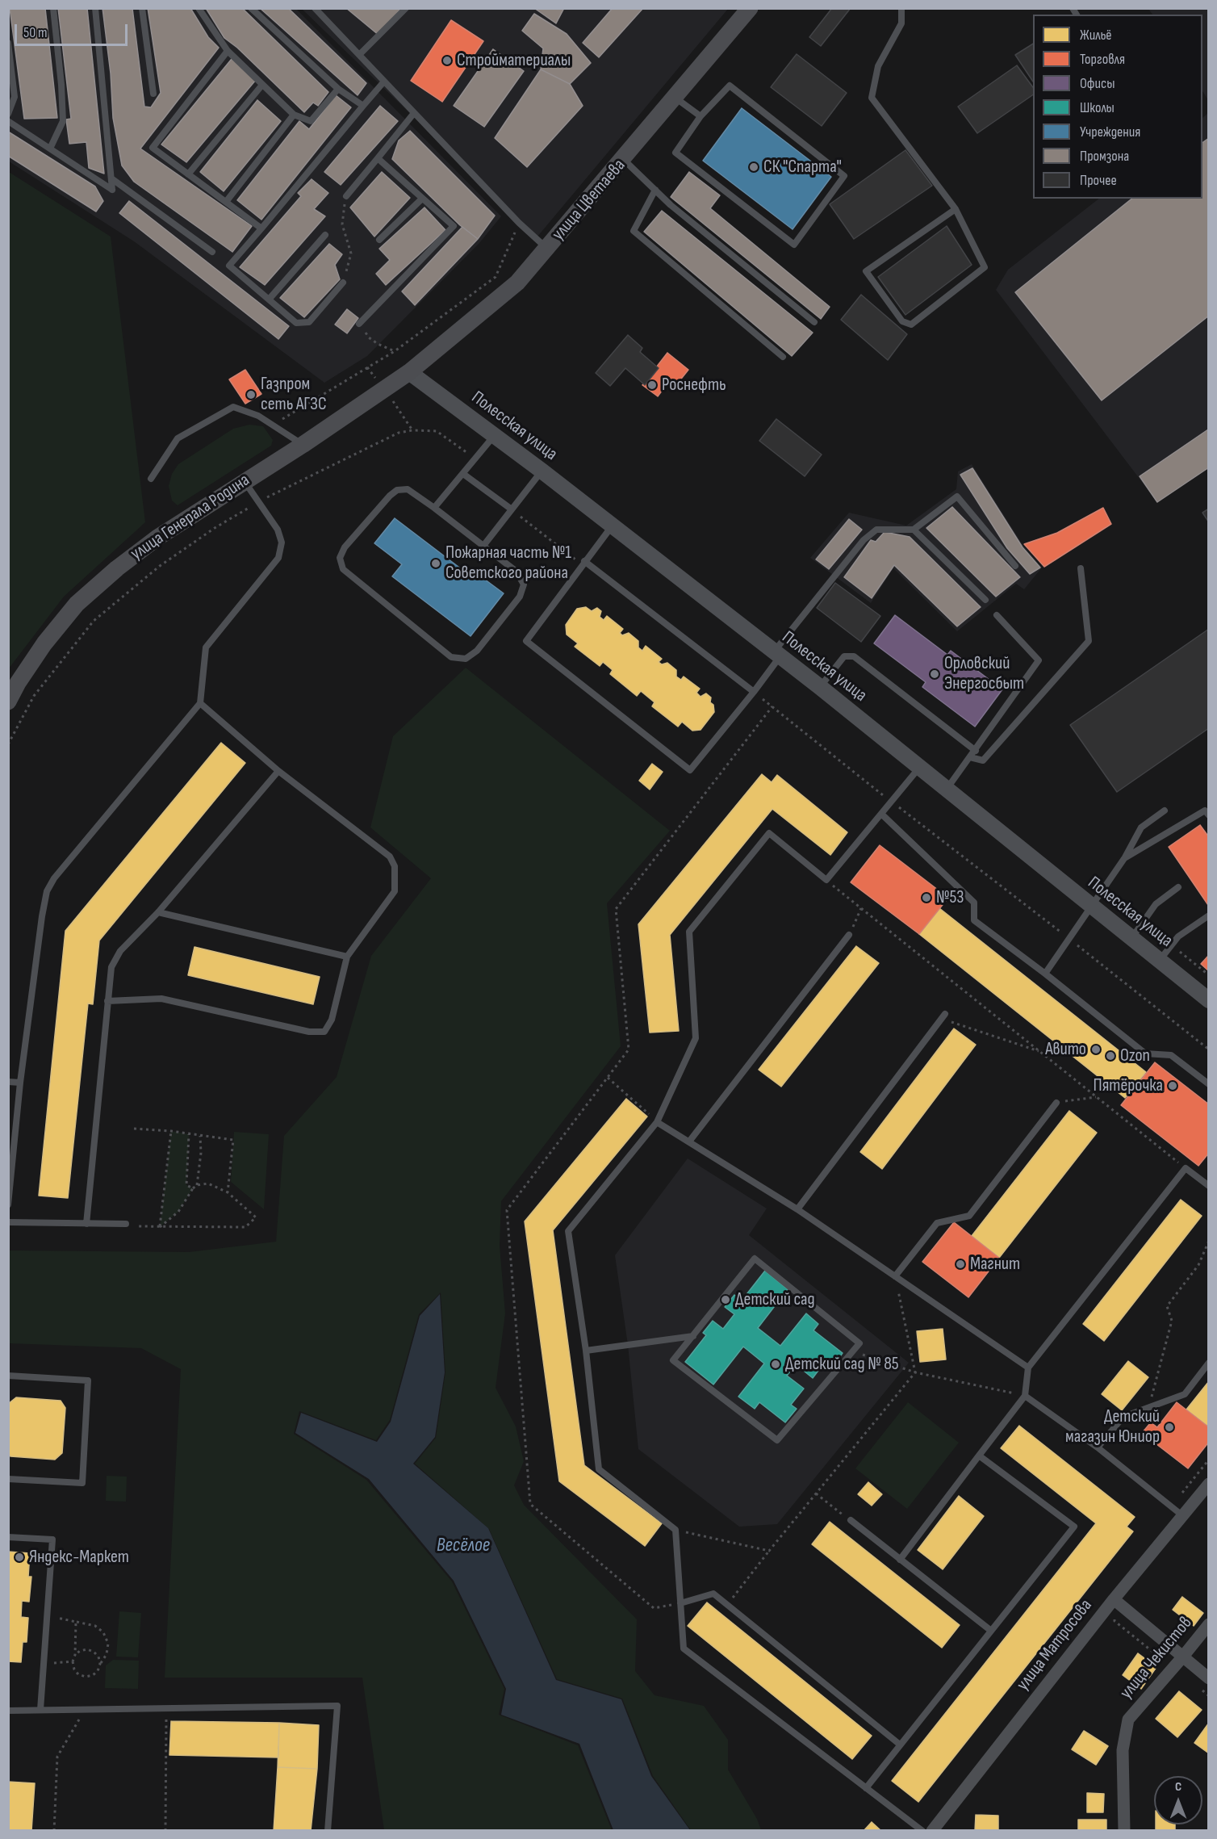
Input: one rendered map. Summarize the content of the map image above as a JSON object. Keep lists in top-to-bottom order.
{
  "streets": {
    "main road": ["улица Цветаева", "улица Генерала Родина"],
    "street": ["Полесская улица", "улица Матросова", "улица Чекистов"]
  },
  "crossings": [
    ["улица Цветаева", "Полесская улица"],
    ["улица Цветаева", "улица Генерала Родина"],
    ["Полесская улица", "улица Генерала Родина"]
  ],
  "water": ["Весёлое"],
  "places": [
    "Стройматериалы",
    "СК \"Спарта\"",
    "Роснефть",
    "Газпром сеть АГЗС",
    "Пожарная часть №1 Советского района",
    "Орловский Энергосбыт",
    "№53",
    "Авито",
    "Ozon",
    "Пятёрочка",
    "Магнит",
    "Детский сад",
    "Детский сад № 85",
    "Детский магазин Юниор",
    "Яндекс-Маркет"
  ],
  "legend": [
    "Жильё",
    "Торговля",
    "Офисы",
    "Школы",
    "Учреждения",
    "Промзона",
    "Прочее"
  ],
  "scale_bar": "50 m",
  "north": "top"
}
